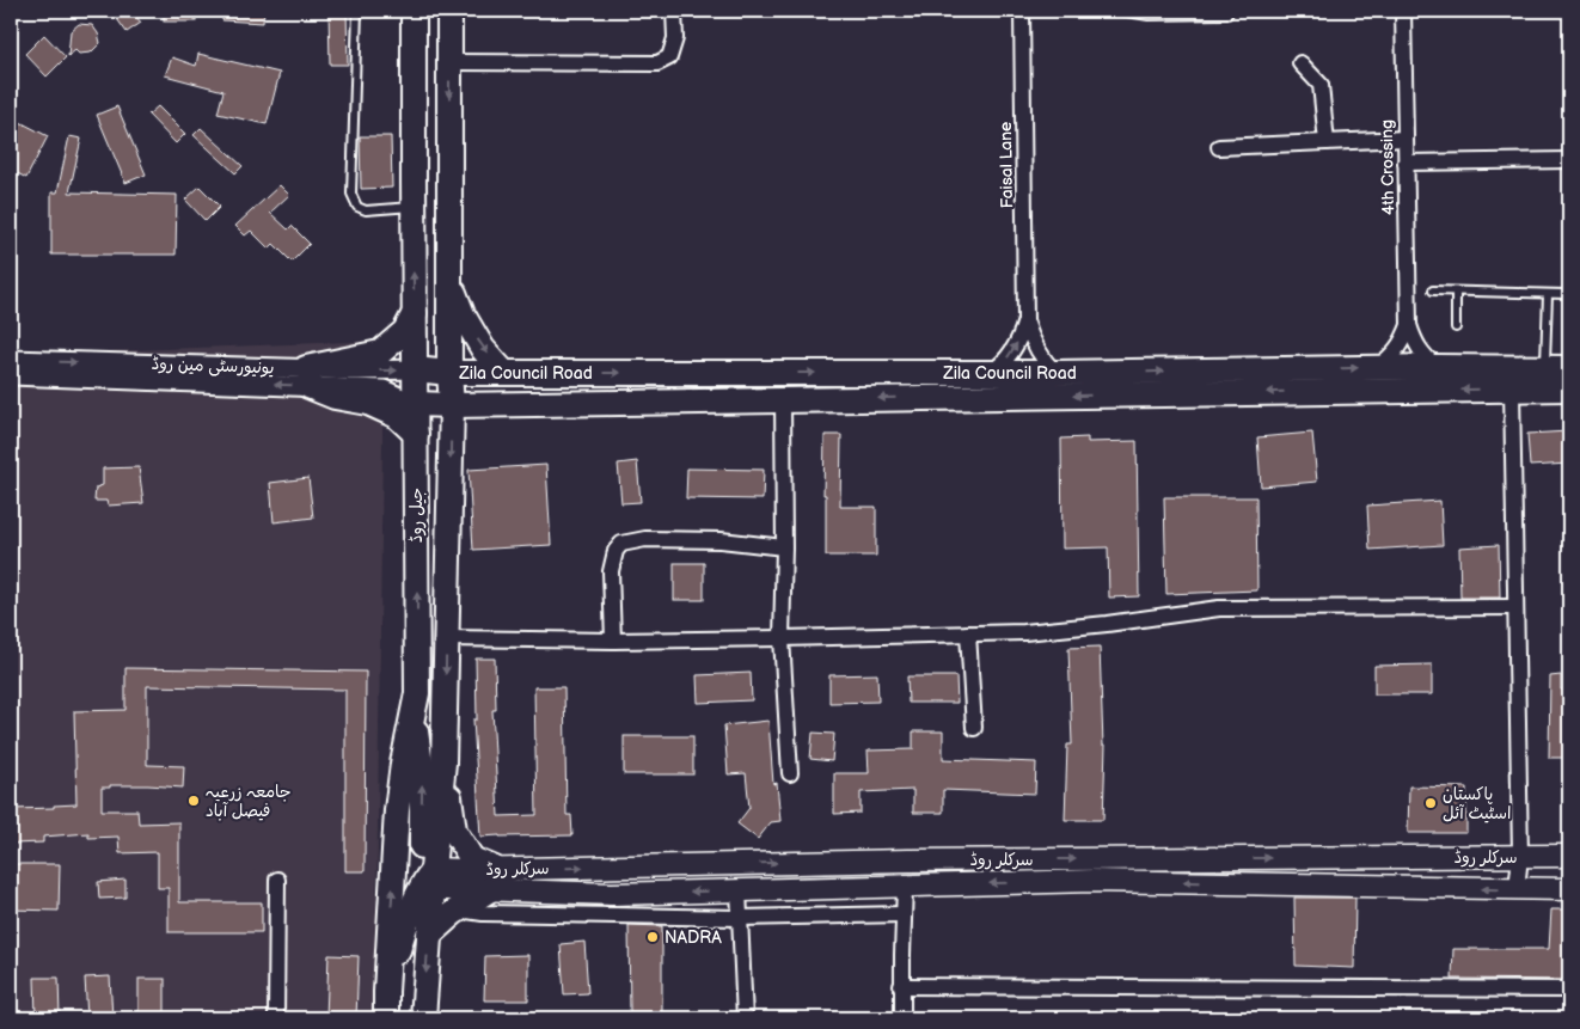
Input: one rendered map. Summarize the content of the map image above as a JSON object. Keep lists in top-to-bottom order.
{
  "streets": {
    "main road": ["Zila Council Road", "جیل روڈ", "سرکلر روڈ"],
    "street": ["Faisal Lane", "4th Crossing", "یونیورسٹی مین روڈ"]
  },
  "crossings": [
    ["Faisal Lane", "Zila Council Road"],
    ["4th Crossing", "Zila Council Road"],
    ["یونیورسٹی مین روڈ", "Zila Council Road"],
    ["یونیورسٹی مین روڈ", "جیل روڈ"],
    ["Zila Council Road", "جیل روڈ"],
    ["جیل روڈ", "سرکلر روڈ"]
  ],
  "places": ["جامعہ زرعیہ فیصل آباد", "پاکستان اسٹیٹ آئل", "NADRA"]
}
